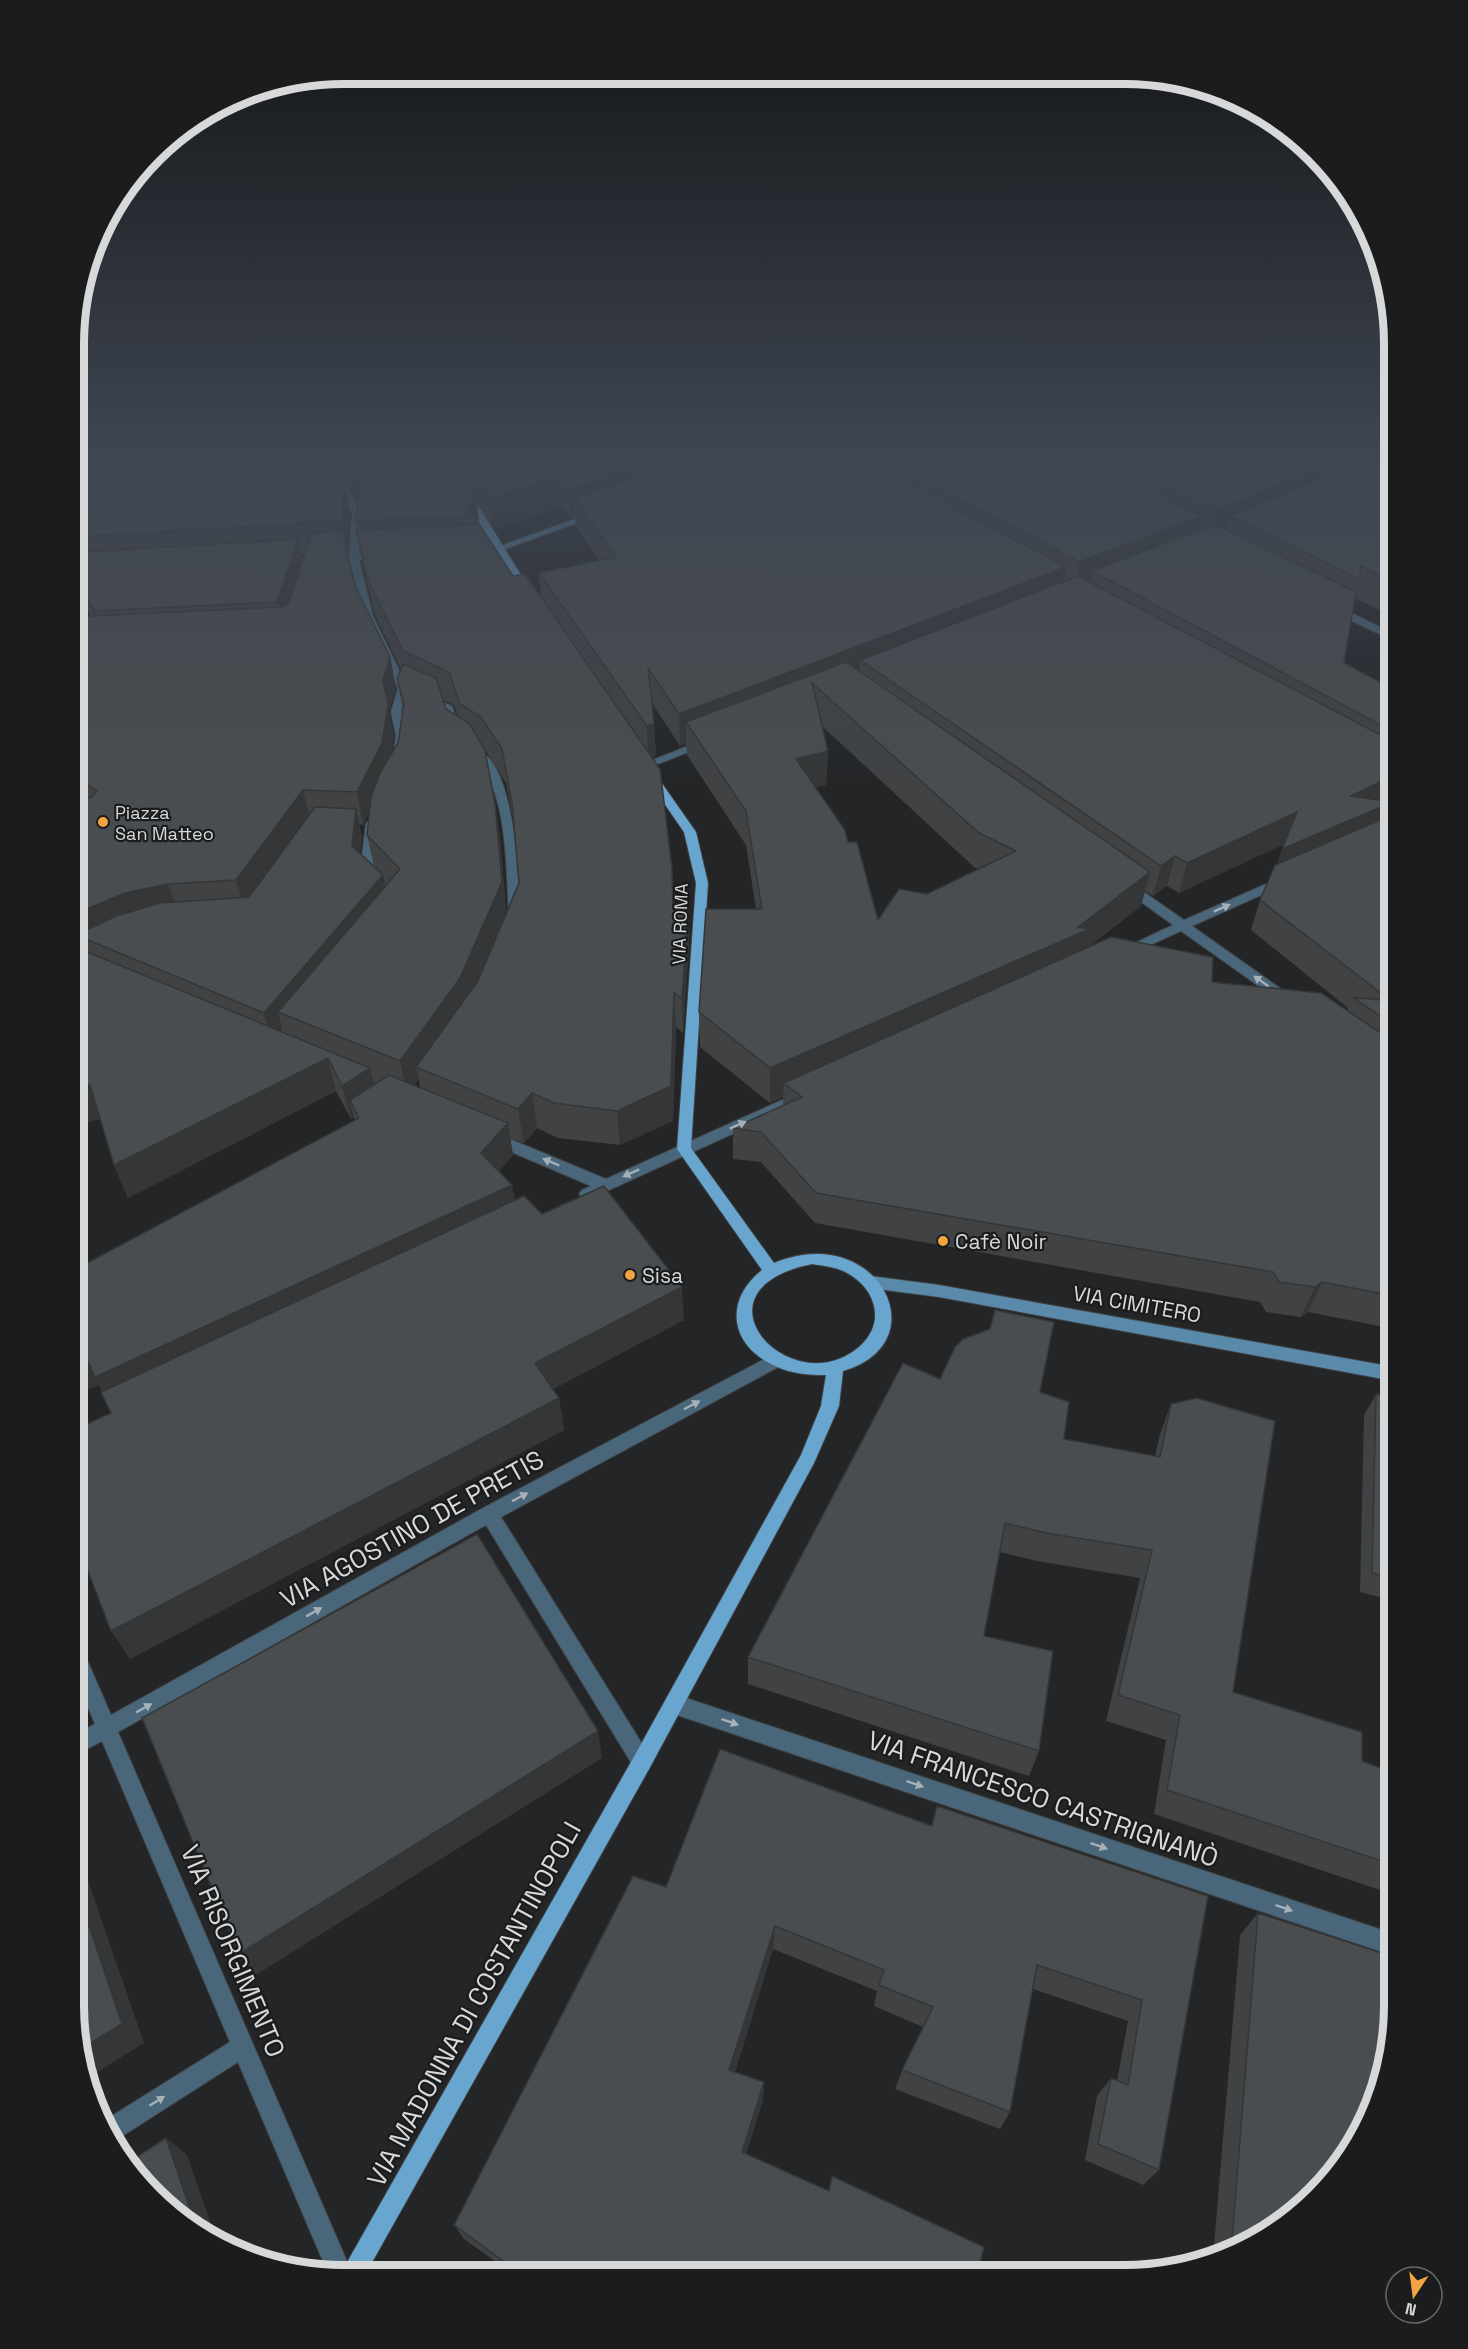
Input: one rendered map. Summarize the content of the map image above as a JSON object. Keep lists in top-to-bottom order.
{
  "streets": {
    "main road": ["VIA ROMA", "VIA MADONNA DI COSTANTINOPOLI"],
    "street": [
      "VIA CIMITERO",
      "VIA AGOSTINO DE PRETIS",
      "VIA FRANCESCO CASTRIGNANÒ",
      "VIA RISORGIMENTO"
    ]
  },
  "crossings": [
    ["VIA CIMITERO", "VIA AGOSTINO DE PRETIS"],
    ["VIA CIMITERO", "VIA MADONNA DI COSTANTINOPOLI"],
    ["VIA AGOSTINO DE PRETIS", "VIA RISORGIMENTO"],
    ["VIA AGOSTINO DE PRETIS", "VIA MADONNA DI COSTANTINOPOLI"],
    ["VIA FRANCESCO CASTRIGNANÒ", "VIA MADONNA DI COSTANTINOPOLI"]
  ],
  "one_way": ["VIA AGOSTINO DE PRETIS", "VIA FRANCESCO CASTRIGNANÒ"],
  "places": ["Piazza San Matteo", "Cafè Noir", "Sisa"],
  "north": "bottom"
}
